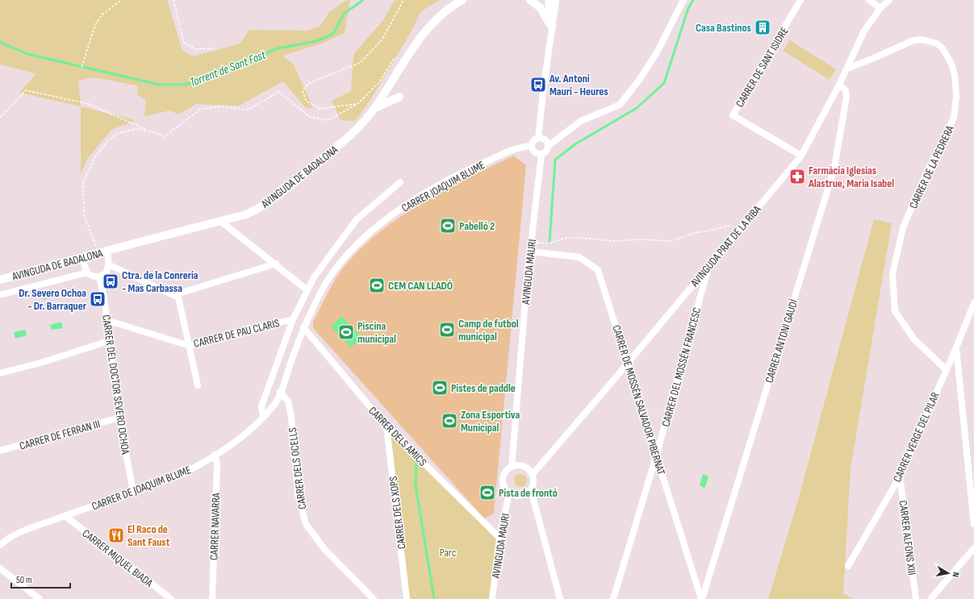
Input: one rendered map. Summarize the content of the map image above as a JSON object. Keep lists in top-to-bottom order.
{
  "streets": {
    "street": [
      "CARRER DE SANT ISIDRE",
      "CARRER DE LA PEDRERA",
      "AVINGUDA DE BADALONA",
      "CARRER JOAQUIM BLUME",
      "AVINGUDA PRAT DE LA RIBA",
      "AVINGUDA MAURI",
      "CARRER DE PAU CLARIS",
      "CARRER ANTONI GAUDÍ",
      "CARRER DEL MOSSÈN FRANCESC",
      "CARRER DEL DOCTOR SEVERO OCHOA",
      "CARRER DE MOSSÈN SALVADOR PIBERNAT",
      "CARRER DE FERRAN III",
      "CARRER DELS AMICS",
      "CARRER VERGE DEL PILAR",
      "CARRER DELS OCELLS",
      "CARRER DE JOAQUIM BLUME",
      "CARRER DELS XOPS",
      "CARRER NAVARRA",
      "CARRER ALFONS XIII",
      "CARRER MIQUEL BIADA"
    ]
  },
  "crossings": [
    ["CARRER DE SANT ISIDRE", "AVINGUDA PRAT DE LA RIBA"],
    ["CARRER DE LA PEDRERA", "AVINGUDA PRAT DE LA RIBA"],
    ["CARRER DE LA PEDRERA", "CARRER VERGE DEL PILAR"],
    ["CARRER JOAQUIM BLUME", "AVINGUDA MAURI"],
    ["CARRER JOAQUIM BLUME", "CARRER DELS AMICS"],
    ["CARRER JOAQUIM BLUME", "CARRER DELS OCELLS"],
    ["CARRER JOAQUIM BLUME", "CARRER DE JOAQUIM BLUME"],
    ["AVINGUDA PRAT DE LA RIBA", "AVINGUDA MAURI"],
    ["AVINGUDA PRAT DE LA RIBA", "CARRER ANTONI GAUDÍ"],
    ["AVINGUDA PRAT DE LA RIBA", "CARRER DEL MOSSÈN FRANCESC"],
    ["AVINGUDA PRAT DE LA RIBA", "CARRER DE MOSSÈN SALVADOR PIBERNAT"],
    ["AVINGUDA MAURI", "CARRER DE MOSSÈN SALVADOR PIBERNAT"],
    ["AVINGUDA MAURI", "CARRER DELS AMICS"],
    ["CARRER DE PAU CLARIS", "CARRER DEL DOCTOR SEVERO OCHOA"],
    ["CARRER ANTONI GAUDÍ", "CARRER DE MOSSÈN SALVADOR PIBERNAT"],
    ["CARRER DEL MOSSÈN FRANCESC", "CARRER DE MOSSÈN SALVADOR PIBERNAT"],
    ["CARRER DEL DOCTOR SEVERO OCHOA", "CARRER DE FERRAN III"],
    ["CARRER DEL DOCTOR SEVERO OCHOA", "CARRER DE JOAQUIM BLUME"],
    ["CARRER DELS AMICS", "CARRER DELS XOPS"],
    ["CARRER VERGE DEL PILAR", "CARRER ALFONS XIII"],
    ["CARRER DELS OCELLS", "CARRER DE JOAQUIM BLUME"],
    ["CARRER DE JOAQUIM BLUME", "CARRER NAVARRA"],
    ["CARRER DE JOAQUIM BLUME", "CARRER MIQUEL BIADA"]
  ],
  "water": ["Torrent de Sant Fost"],
  "parks": ["Parc"],
  "places": {
    "building": ["Casa Bastinos"],
    "bus stop": ["Av. Antoni Mauri - Heures", "Ctra. de la Conreria - Mas Carbassa", "Dr. Severo Ochoa - Dr. Barraquer"],
    "pharmacy": ["Farmàcia Iglesias Alastrue, Maria Isabel"],
    "sports": [
      "Pabelló 2",
      "CEM CAN LLADÓ",
      "Camp de futbol municipal",
      "Piscina municipal",
      "Pistes de paddle",
      "Zona Esportiva Municipal",
      "Pista de frontó"
    ],
    "restaurant": ["El Raco de Sant Faust"]
  },
  "scale_bar": "50 m",
  "north": "right"
}
